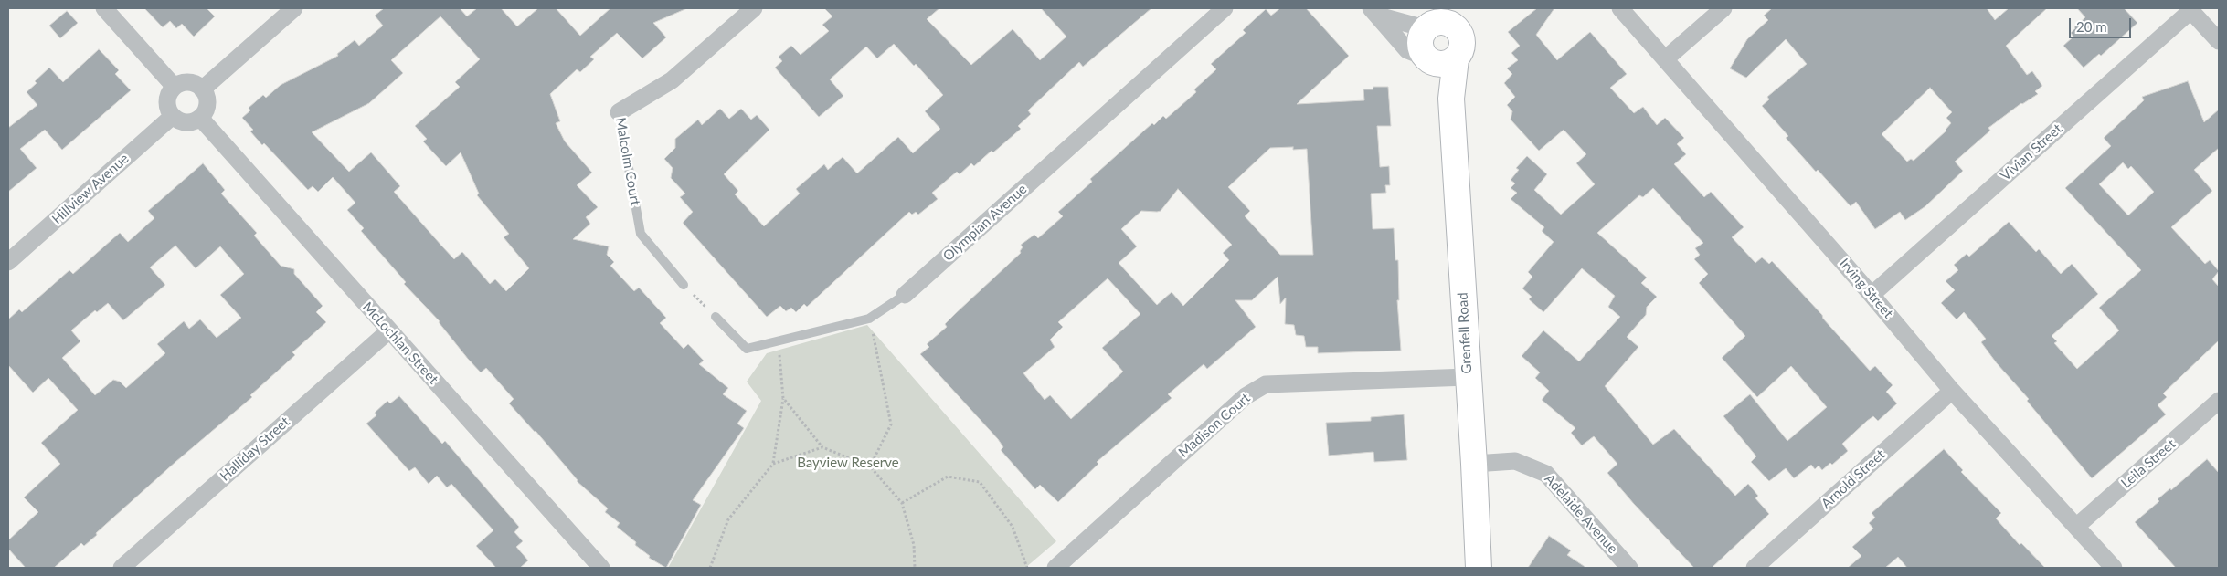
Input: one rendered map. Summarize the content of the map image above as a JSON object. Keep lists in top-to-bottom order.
{
  "streets": {
    "street": [
      "Vivian Street",
      "Malcolm Court",
      "Hillview Avenue",
      "Olympian Avenue",
      "Irving Street",
      "Grenfell Road",
      "McLochlan Street",
      "Madison Court",
      "Halliday Street",
      "Leila Street",
      "Arnold Street",
      "Adelaide Avenue"
    ]
  },
  "crossings": [
    ["Vivian Street", "Irving Street"],
    ["Hillview Avenue", "McLochlan Street"],
    ["Irving Street", "Leila Street"],
    ["Irving Street", "Arnold Street"],
    ["Grenfell Road", "Madison Court"],
    ["Grenfell Road", "Adelaide Avenue"],
    ["McLochlan Street", "Halliday Street"]
  ],
  "parks": ["Bayview Reserve"],
  "scale_bar": "20 m"
}
